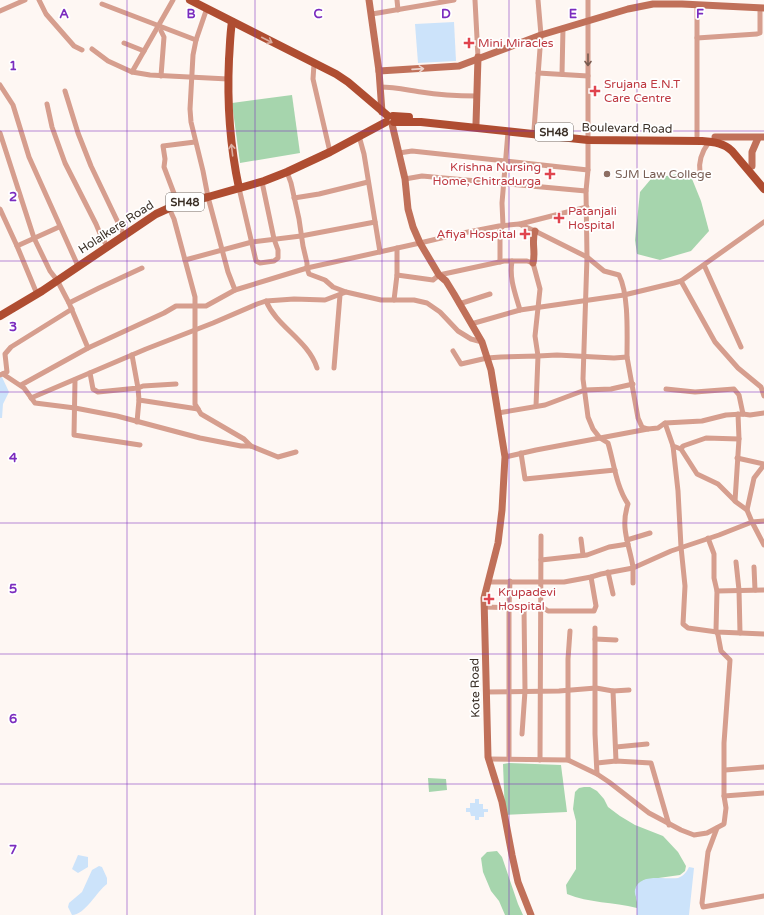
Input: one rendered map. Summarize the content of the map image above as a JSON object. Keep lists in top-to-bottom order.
{
  "streets": {
    "main road": ["Boulevard Road", "SH48", "Holalkere Road"],
    "street": ["Kote Road"]
  },
  "crossings": [
    ["Boulevard Road", "SH48"],
    ["Boulevard Road", "Holalkere Road"],
    ["Boulevard Road", "Kote Road"],
    ["Holalkere Road", "Kote Road"]
  ],
  "places": {
    "health": [
      "Mini Miracles",
      "Srujana E.N.T Care Centre",
      "Krishna Nursing Home, Chitradurga",
      "Patanjali Hospital",
      "Afiya Hospital",
      "Krupadevi Hospital"
    ],
    "other": ["SJM Law College"]
  },
  "grid": {
    "columns": [
      "A",
      "B",
      "C",
      "D",
      "E",
      "F"
    ],
    "rows": [
      "1",
      "2",
      "3",
      "4",
      "5",
      "6",
      "7"
    ]
  }
}
